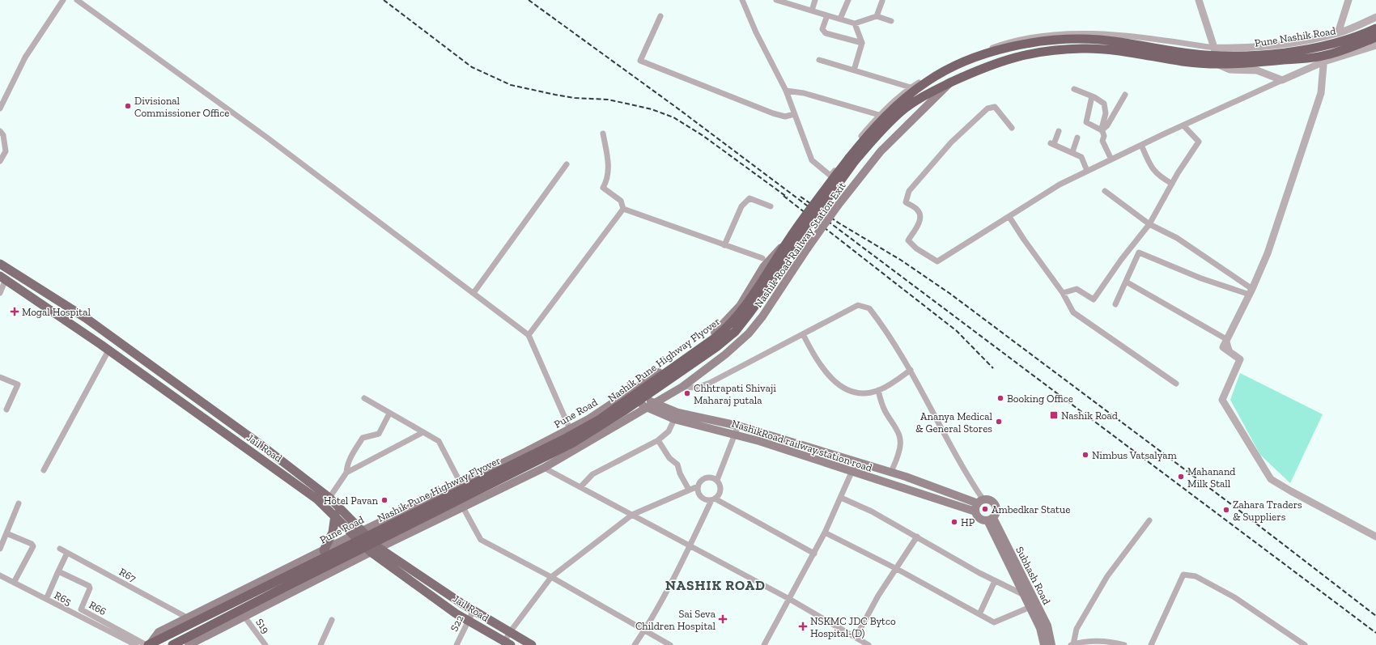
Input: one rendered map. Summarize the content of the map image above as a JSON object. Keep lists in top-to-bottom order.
{
  "streets": {
    "highway": ["Pune Nashik Road", "Nashik Pune Highway Flyover"],
    "main road": [
      "Nashik Road Railway Station Exit",
      "Pune Road",
      "NashikRoad railway station road",
      "Jail Road",
      "Subhash Road"
    ],
    "street": [
      "R67",
      "R65",
      "R66",
      "S22",
      "S19"
    ]
  },
  "crossings": [
    ["Pune Nashik Road", "Nashik Pune Highway Flyover"],
    ["Nashik Road Railway Station Exit", "Nashik Pune Highway Flyover"],
    ["Nashik Road Railway Station Exit", "NashikRoad railway station road"],
    ["Nashik Road Railway Station Exit", "Jail Road"],
    ["Nashik Road Railway Station Exit", "S19"],
    ["Nashik Pune Highway Flyover", "Pune Road"],
    ["Nashik Pune Highway Flyover", "R66"],
    ["Pune Road", "NashikRoad railway station road"],
    ["Pune Road", "Jail Road"],
    ["Pune Road", "R67"],
    ["Pune Road", "R66"],
    ["NashikRoad railway station road", "Subhash Road"],
    ["Jail Road", "S22"]
  ],
  "districts": ["NASHIK ROAD"],
  "places": {
    "other": [
      "Divisional Commissioner Office",
      "Chhtrapati Shivaji Maharaj putala",
      "Booking Office",
      "Ananya Medical & General Stores",
      "Nimbus Vatsalyam",
      "Mahanand Milk Stall",
      "Hotel Pavan",
      "Ambedkar Statue",
      "Zahara Traders & Suppliers",
      "HP"
    ],
    "health": ["Mogal Hospital", "Sai Seva Children Hospital", "NSKMC JDC Bytco Hospital-(D)"],
    "transit": ["Nashik Road"]
  }
}
